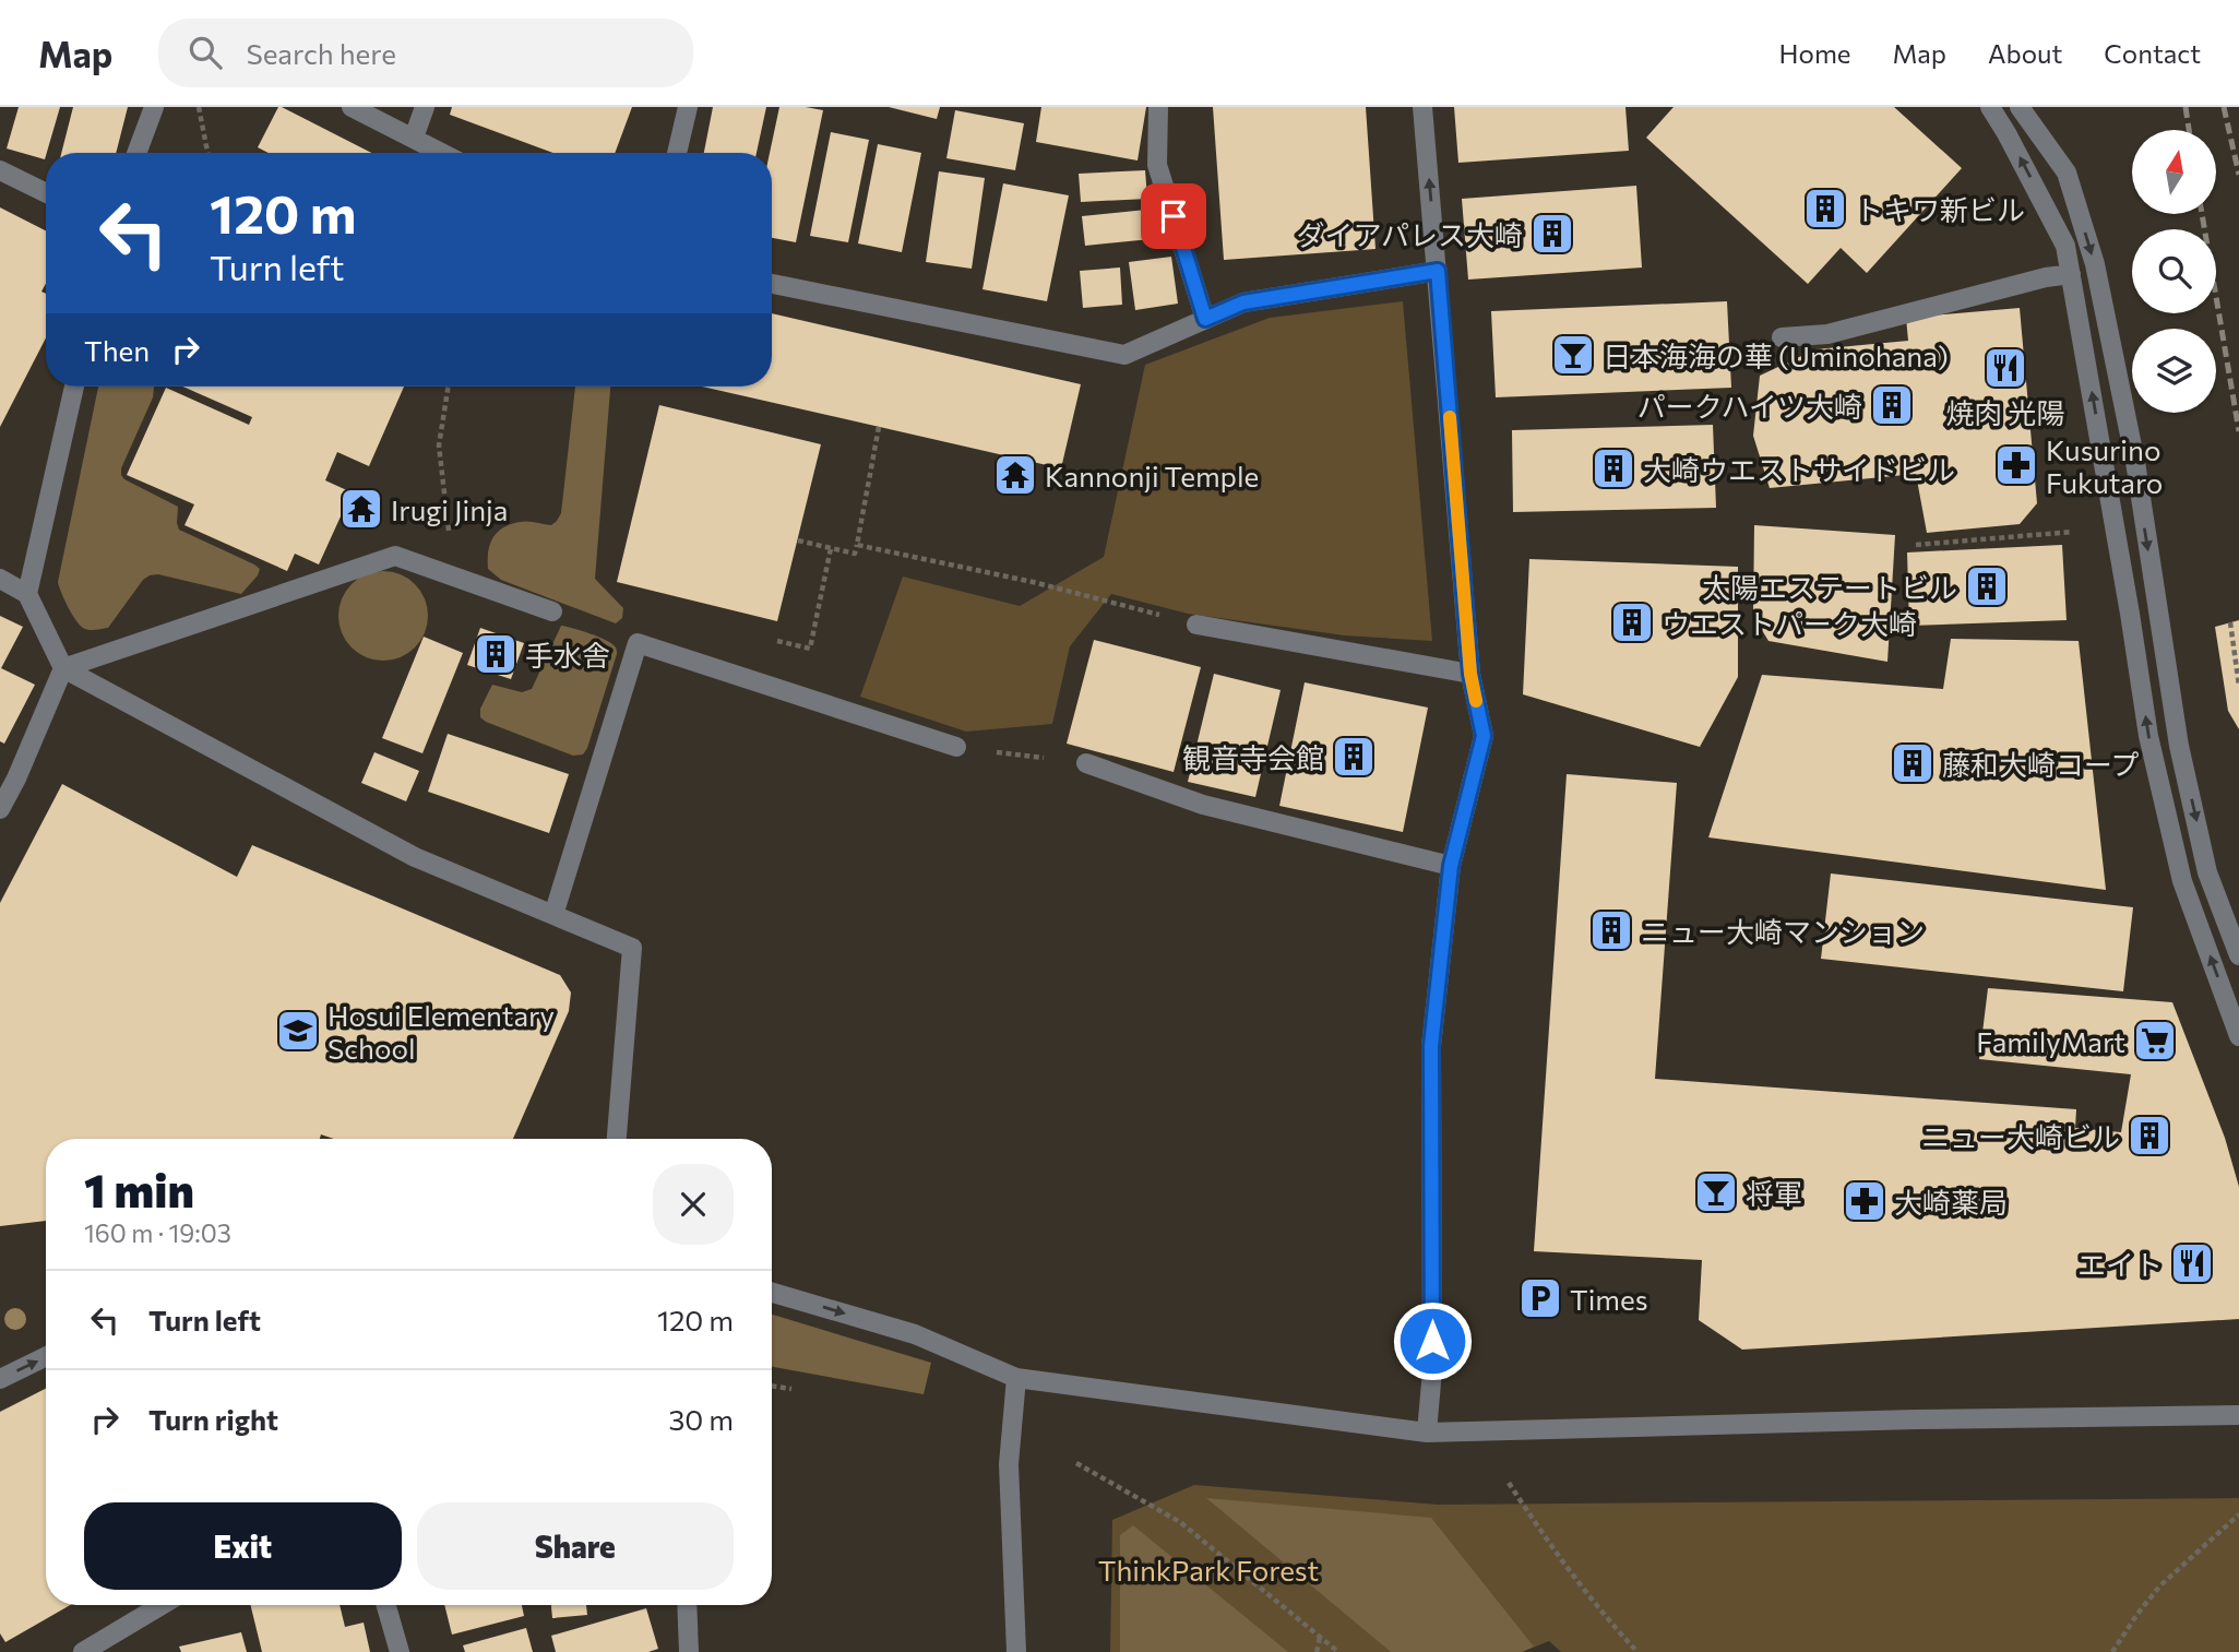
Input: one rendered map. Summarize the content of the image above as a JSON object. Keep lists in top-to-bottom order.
{
  "parks": ["ThinkPark Forest"],
  "places": {
    "building": [
      "トキワ新ビル",
      "ダイアパレス大崎",
      "パークハイツ大崎",
      "大崎ウエストサイドビル",
      "太陽エステートビル",
      "ウエストパーク大崎",
      "手水舎",
      "観音寺会館",
      "藤和大崎コープ",
      "ニュー大崎マンション",
      "ニュー大崎ビル"
    ],
    "bar": ["日本海海の華 (Uminohana)", "将軍"],
    "restaurant": ["焼肉 光陽", "エイト"],
    "pharmacy": ["Kusurino Fukutaro", "大崎薬局"],
    "temple": ["Kannonji Temple", "Irugi Jinja"],
    "school or university": ["Hosui Elementary School"],
    "supermarket": ["FamilyMart"],
    "parking": ["Times"]
  },
  "north": "top",
  "page": {
    "header": "Map",
    "search": "Search here",
    "nav": [
      "Home",
      "Map",
      "About",
      "Contact"
    ],
    "turn": ["120 m", "Turn left"],
    "then": "Then",
    "heading": ["1 min", "160 m · 19:03"],
    "list": [
      {
        "name": "Turn left",
        "value": "120 m"
      },
      {
        "name": "Turn right",
        "value": "30 m"
      }
    ],
    "buttons": ["Exit", "Share"]
  }
}
